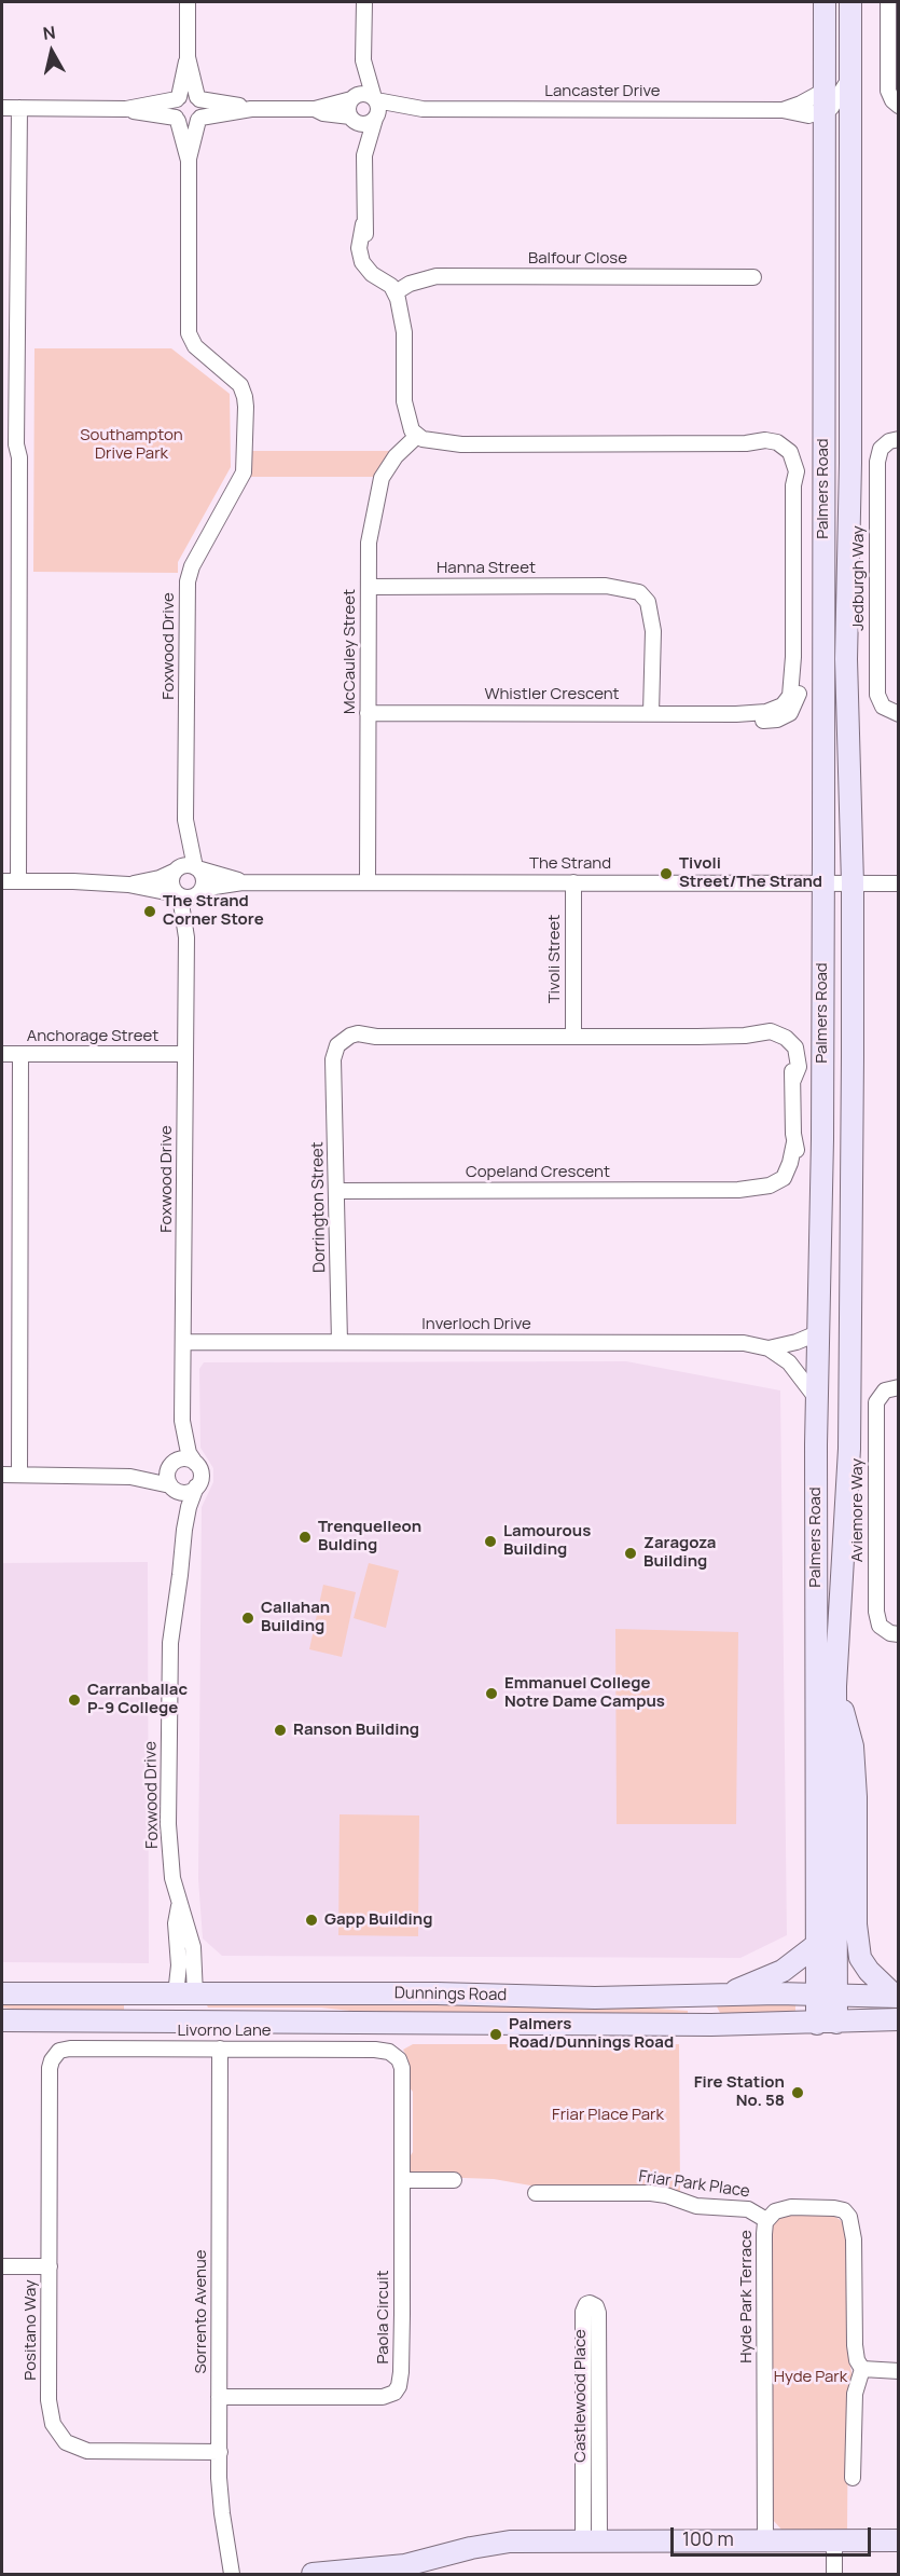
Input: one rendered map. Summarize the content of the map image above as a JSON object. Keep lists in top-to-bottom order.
{
  "streets": {
    "main road": ["Palmers Road", "Dunnings Road"],
    "street": [
      "Lancaster Drive",
      "Balfour Close",
      "Hanna Street",
      "Jedburgh Way",
      "Foxwood Drive",
      "McCauley Street",
      "Whistler Crescent",
      "The Strand",
      "Tivoli Street",
      "Anchorage Street",
      "Copeland Crescent",
      "Dorrington Street",
      "Inverloch Drive",
      "Aviemore Way",
      "Livorno Lane",
      "Friar Park Place",
      "Hyde Park Terrace",
      "Sorrento Avenue",
      "Paola Circuit",
      "Positano Way",
      "Castlewood Place"
    ]
  },
  "crossings": [
    ["Lancaster Drive", "Palmers Road"],
    ["Palmers Road", "The Strand"],
    ["Palmers Road", "Inverloch Drive"],
    ["Palmers Road", "Dunnings Road"],
    ["Hanna Street", "McCauley Street"],
    ["Hanna Street", "Whistler Crescent"],
    ["Foxwood Drive", "The Strand"],
    ["Foxwood Drive", "Anchorage Street"],
    ["Foxwood Drive", "Inverloch Drive"],
    ["Foxwood Drive", "Dunnings Road"],
    ["McCauley Street", "Whistler Crescent"],
    ["McCauley Street", "The Strand"],
    ["The Strand", "Tivoli Street"],
    ["Tivoli Street", "Copeland Crescent"],
    ["Copeland Crescent", "Dorrington Street"],
    ["Dorrington Street", "Inverloch Drive"],
    ["Livorno Lane", "Sorrento Avenue"],
    ["Livorno Lane", "Paola Circuit"],
    ["Livorno Lane", "Positano Way"],
    ["Friar Park Place", "Hyde Park Terrace"],
    ["Sorrento Avenue", "Paola Circuit"],
    ["Sorrento Avenue", "Positano Way"]
  ],
  "parks": ["Southampton Drive Park", "Friar Place Park", "Hyde Park"],
  "places": [
    "Tivoli Street/The Strand",
    "The Strand Corner Store",
    "Trenquelleon Bulding",
    "Lamourous Building",
    "Zaragoza Building",
    "Callahan Building",
    "Emmanuel College Notre Dame Campus",
    "Carranballac P-9 College",
    "Ranson Building",
    "Gapp Building",
    "Palmers Road/Dunnings Road",
    "Fire Station No. 58"
  ],
  "scale_bar": "100 m",
  "north": "top"
}
